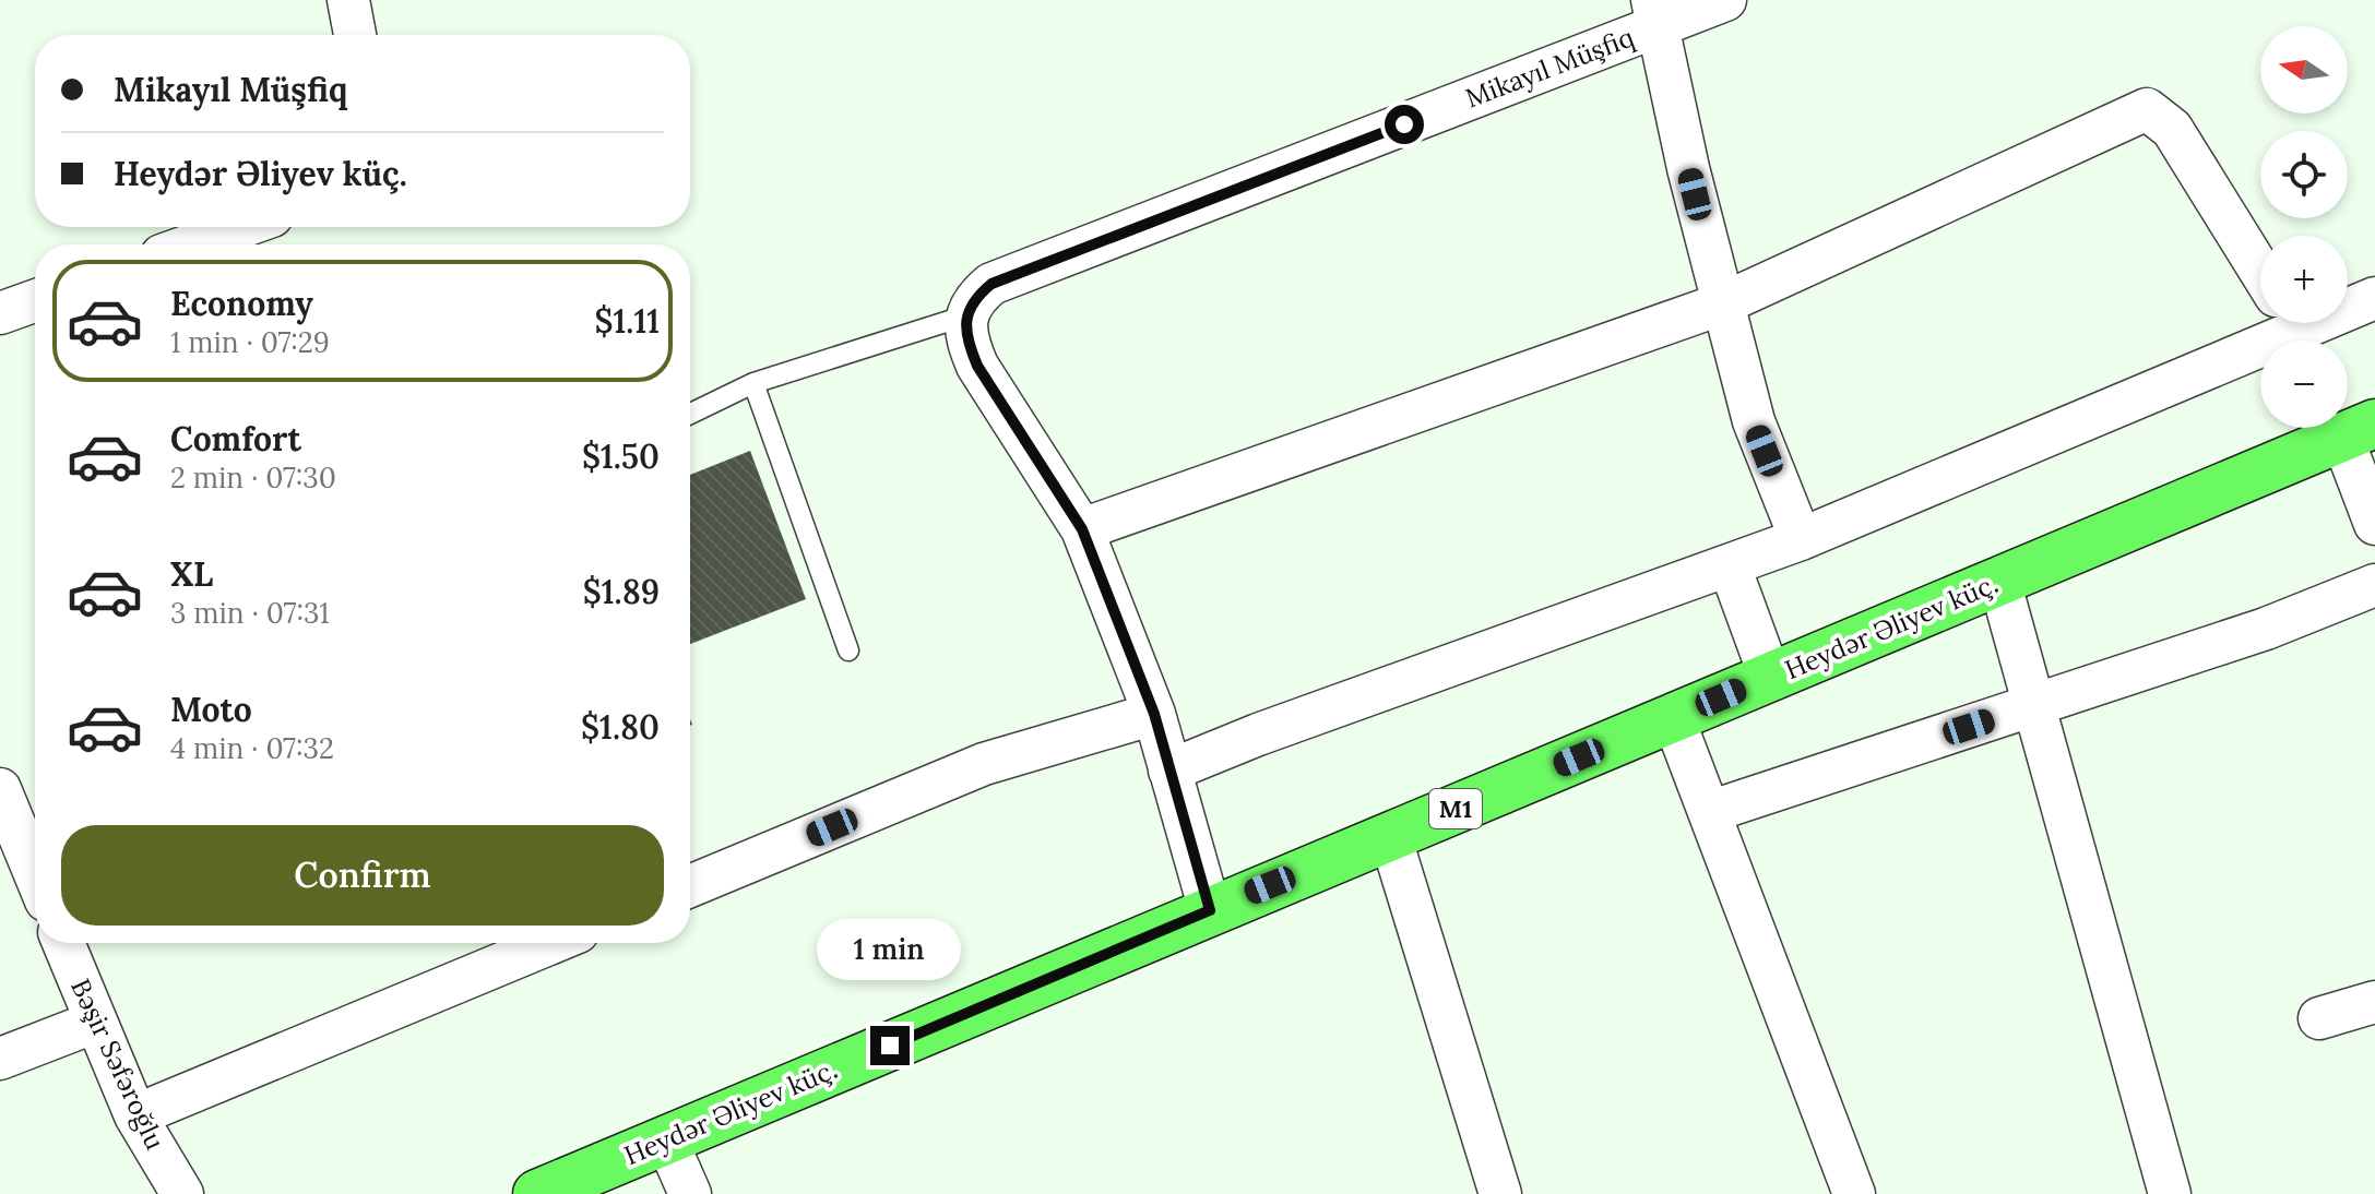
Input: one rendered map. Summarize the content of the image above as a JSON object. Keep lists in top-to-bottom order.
{
  "streets": {
    "main road": ["Heydər Əliyev küç.", "M1"],
    "street": ["Mikayıl Müşfiq", "Bəşir Səfəroğlu"]
  },
  "north": "left",
  "page": {
    "map_buttons": ["+", "−"],
    "banner": ["Mikayıl Müşfiq", "Heydər Əliyev küç."],
    "list": [
      {
        "name": "Economy",
        "note": "1 min · 07:29",
        "value": "$1.11"
      },
      {
        "name": "Comfort",
        "note": "2 min · 07:30",
        "value": "$1.50"
      },
      {
        "name": "XL",
        "note": "3 min · 07:31",
        "value": "$1.89"
      },
      {
        "name": "Moto",
        "note": "4 min · 07:32",
        "value": "$1.80"
      }
    ],
    "buttons": "Confirm",
    "bubble": "1 min"
  }
}
